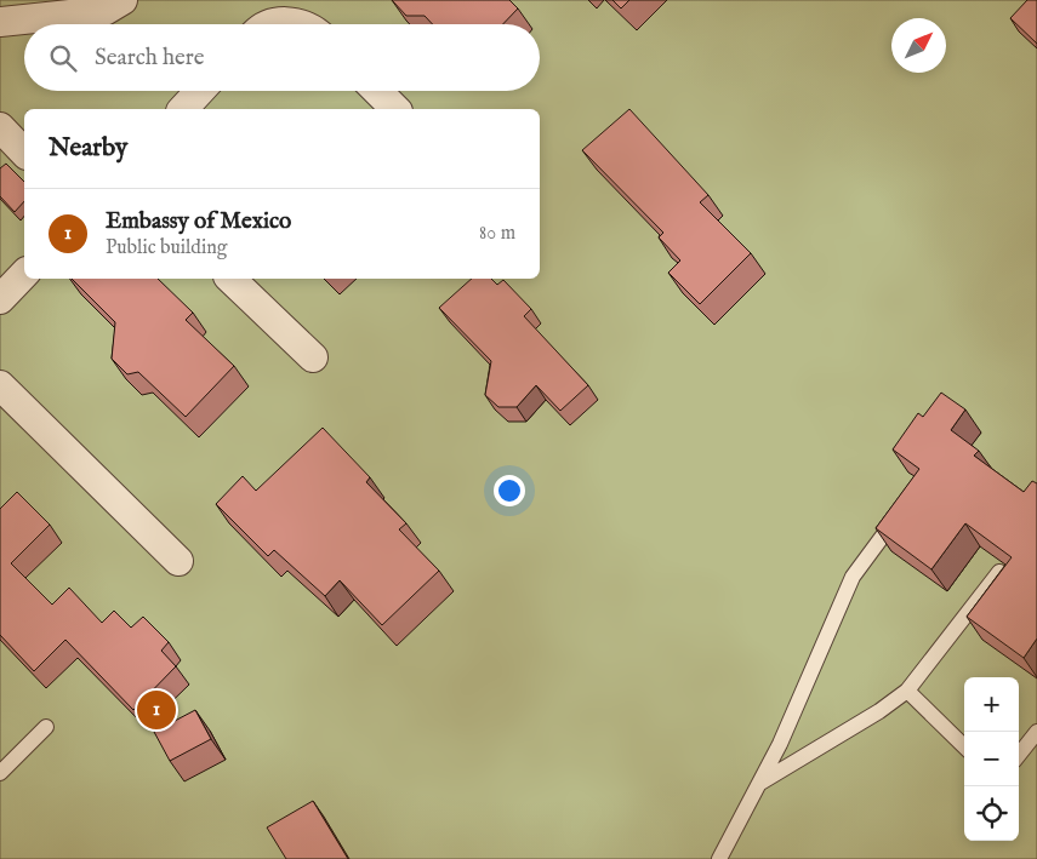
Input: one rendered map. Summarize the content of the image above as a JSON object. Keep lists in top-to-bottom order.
{
  "north": "top right",
  "page": {
    "search": "Search here",
    "heading": "Nearby",
    "list": [
      {
        "mark": "1",
        "name": "Embassy of Mexico",
        "note": "Public building",
        "value": "80 m"
      }
    ],
    "map_buttons": ["+", "−"],
    "pins": "1"
  }
}
